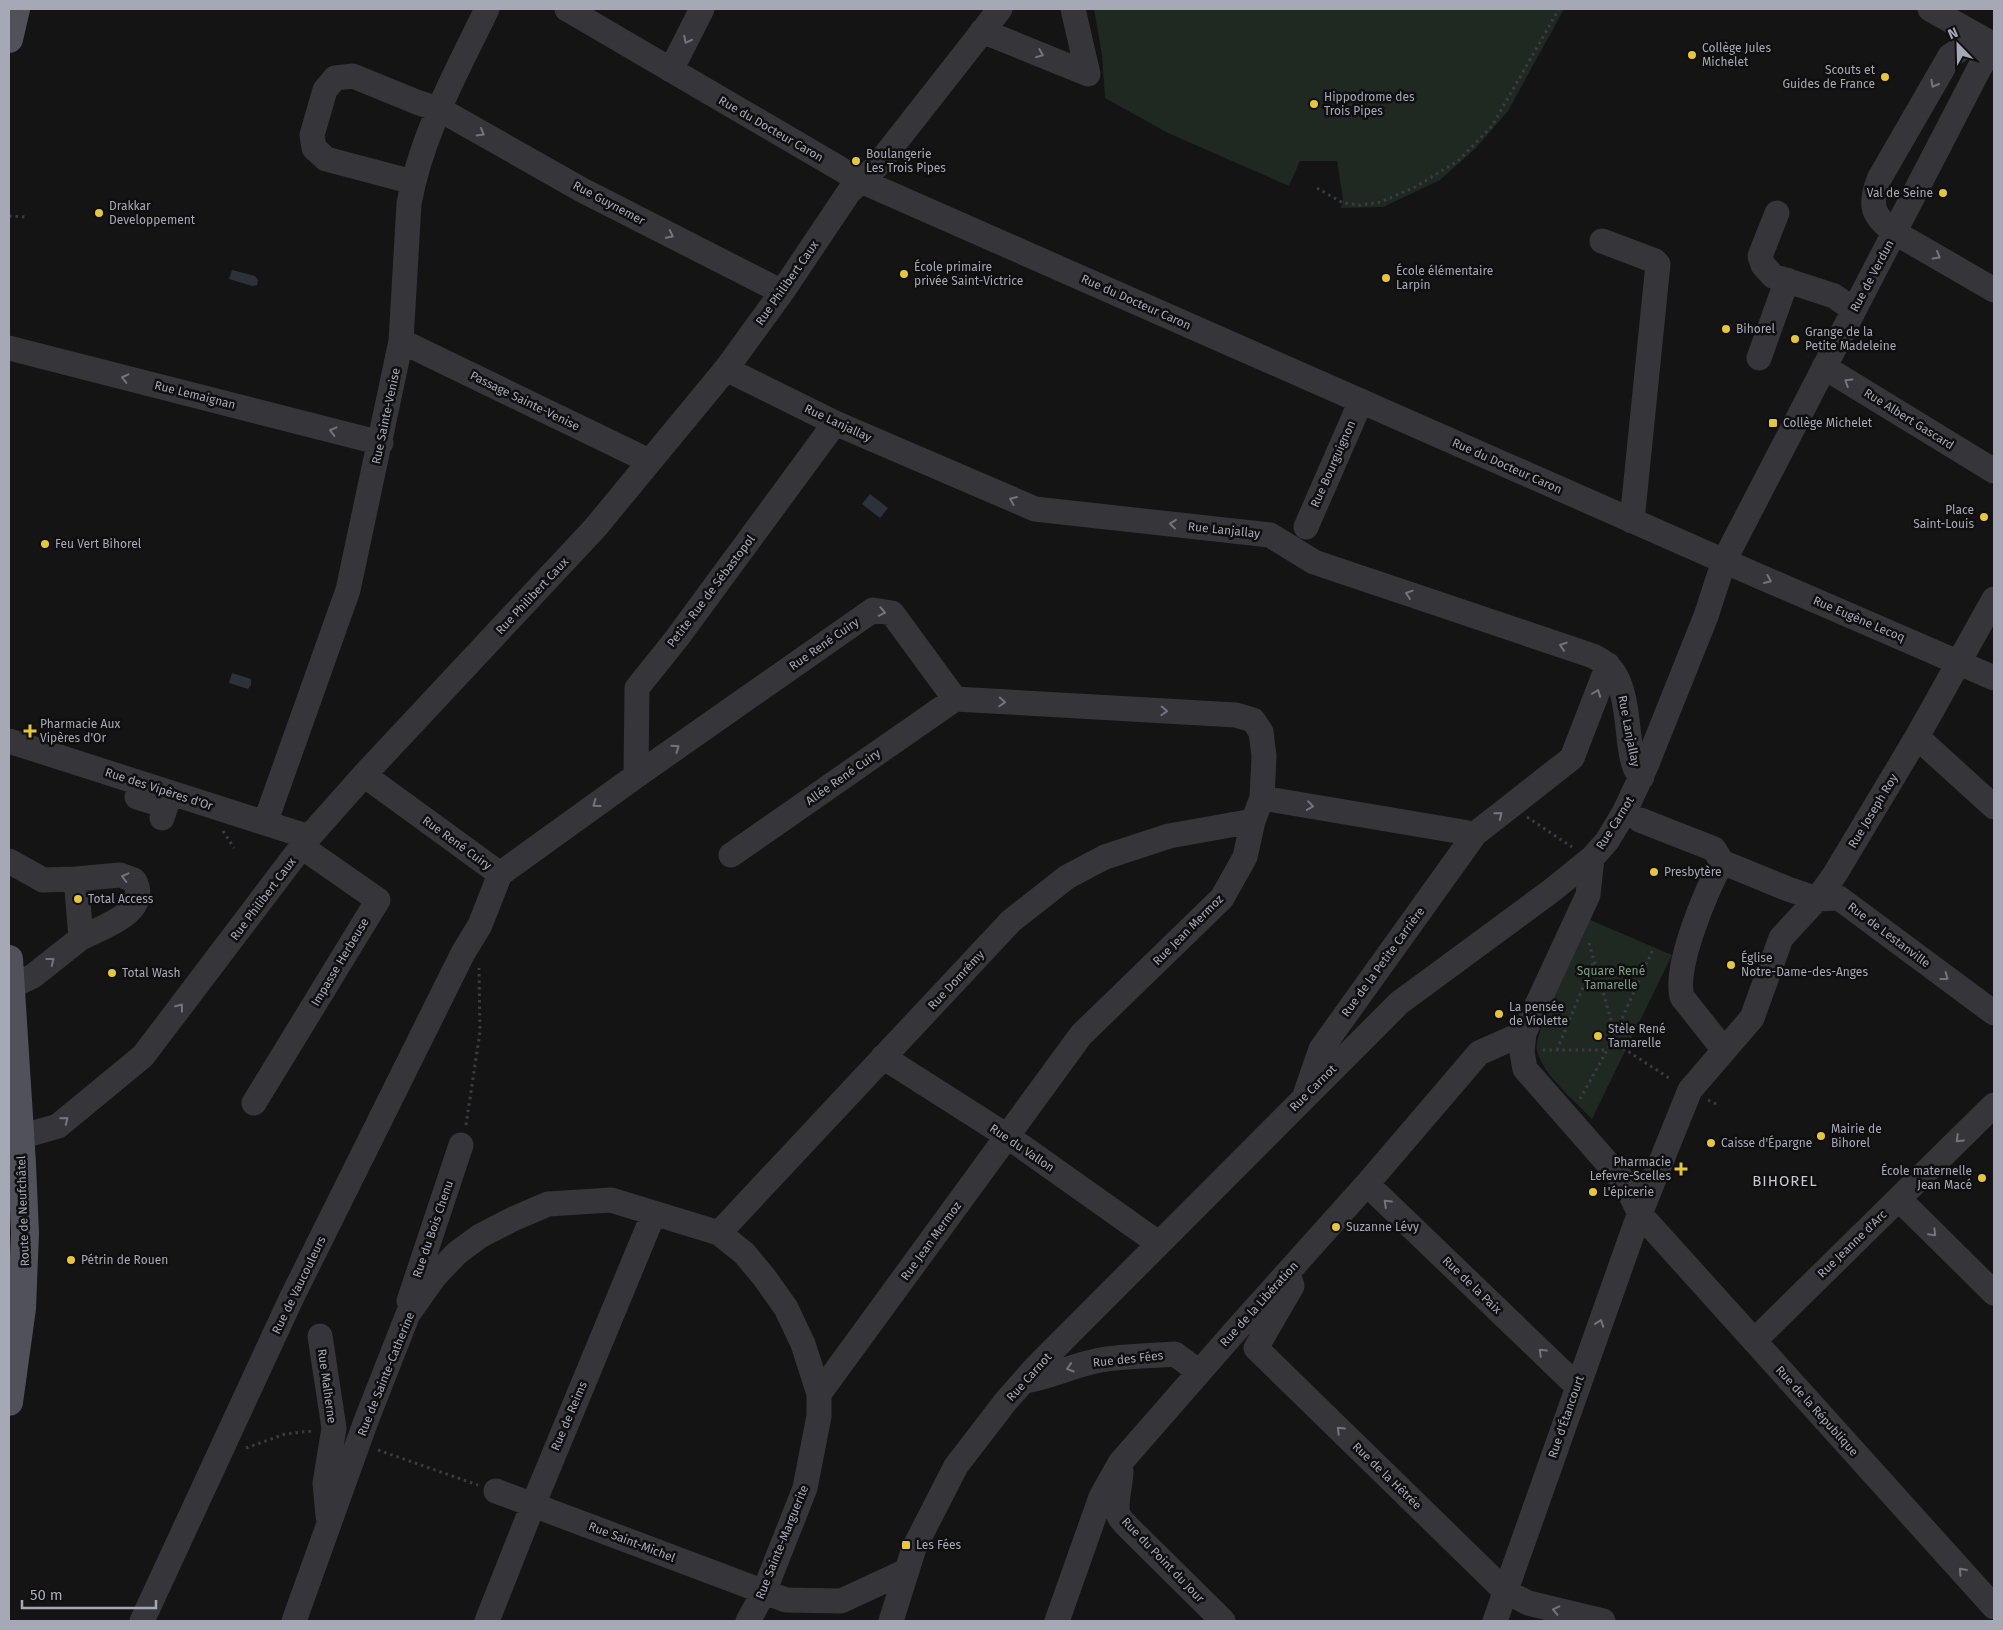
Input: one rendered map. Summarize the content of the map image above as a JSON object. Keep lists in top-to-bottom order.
{
  "streets": {
    "main road": ["Route de Neufchâtel"],
    "street": [
      "Rue du Docteur Caron",
      "Rue Guynemer",
      "Rue de Verdun",
      "Rue Philibert Caux",
      "Rue Lemaignan",
      "Passage Sainte-Venise",
      "Rue Sainte-Venise",
      "Rue Albert Gascard",
      "Rue Lanjallay",
      "Rue Bourguignon",
      "Petite Rue de Sébastopol",
      "Rue Eugène Lecoq",
      "Rue René Cuiry",
      "Allée René Cuiry",
      "Rue des Vipères d'Or",
      "Rue Joseph Roy",
      "Rue Carnot",
      "Rue Jean Mermoz",
      "Rue de Lestanville",
      "Impasse Herbeuse",
      "Rue de la Petite Carrière",
      "Rue Domrémy",
      "Rue du Vallon",
      "Rue du Bois Chenu",
      "Rue Jeanne d'Arc",
      "Rue de Vaucouleurs",
      "Rue de la Paix",
      "Rue de la Libération",
      "Rue des Fées",
      "Rue de Sainte-Catherine",
      "Rue Malherne",
      "Rue de la République",
      "Rue de Reims",
      "Rue d'Étancourt",
      "Rue de la Hêtrée",
      "Rue Saint-Michel",
      "Rue Sainte-Marguerite",
      "Rue du Point du Jour"
    ]
  },
  "crossings": [
    ["Rue du Docteur Caron", "Rue de Verdun"],
    ["Rue du Docteur Caron", "Rue Philibert Caux"],
    ["Rue du Docteur Caron", "Rue Bourguignon"],
    ["Rue du Docteur Caron", "Rue Eugène Lecoq"],
    ["Rue du Docteur Caron", "Rue Carnot"],
    ["Rue Guynemer", "Rue Philibert Caux"],
    ["Rue Guynemer", "Rue Sainte-Venise"],
    ["Rue de Verdun", "Rue Albert Gascard"],
    ["Rue de Verdun", "Rue Eugène Lecoq"],
    ["Rue de Verdun", "Rue Carnot"],
    ["Rue Philibert Caux", "Passage Sainte-Venise"],
    ["Rue Philibert Caux", "Rue Lanjallay"],
    ["Rue Philibert Caux", "Rue René Cuiry"],
    ["Rue Philibert Caux", "Rue des Vipères d'Or"],
    ["Rue Philibert Caux", "Impasse Herbeuse"],
    ["Rue Philibert Caux", "Route de Neufchâtel"],
    ["Rue Lemaignan", "Rue Sainte-Venise"],
    ["Passage Sainte-Venise", "Rue Sainte-Venise"],
    ["Rue Sainte-Venise", "Rue des Vipères d'Or"],
    ["Rue Lanjallay", "Petite Rue de Sébastopol"],
    ["Rue Lanjallay", "Rue Carnot"],
    ["Petite Rue de Sébastopol", "Rue René Cuiry"],
    ["Rue Eugène Lecoq", "Rue Joseph Roy"],
    ["Rue Eugène Lecoq", "Rue Carnot"],
    ["Rue René Cuiry", "Allée René Cuiry"],
    ["Rue des Vipères d'Or", "Impasse Herbeuse"],
    ["Rue Joseph Roy", "Rue de Lestanville"],
    ["Rue Joseph Roy", "Rue d'Étancourt"],
    ["Rue Carnot", "Rue de la Petite Carrière"],
    ["Rue Carnot", "Rue du Vallon"],
    ["Rue Carnot", "Rue des Fées"],
    ["Rue Carnot", "Rue Saint-Michel"],
    ["Rue Jean Mermoz", "Rue Domrémy"],
    ["Rue Jean Mermoz", "Rue du Vallon"],
    ["Rue Jean Mermoz", "Rue Sainte-Marguerite"],
    ["Rue Domrémy", "Rue du Vallon"],
    ["Rue Domrémy", "Rue Sainte-Marguerite"],
    ["Rue du Bois Chenu", "Rue de Sainte-Catherine"],
    ["Rue Jeanne d'Arc", "Rue de la République"],
    ["Rue de la Paix", "Rue de la Libération"],
    ["Rue de la Paix", "Rue d'Étancourt"],
    ["Rue de la Libération", "Rue des Fées"],
    ["Rue de la Libération", "Rue de la République"],
    ["Rue de la Libération", "Rue de la Hêtrée"],
    ["Rue de la Libération", "Rue du Point du Jour"],
    ["Rue de Sainte-Catherine", "Rue Malherne"],
    ["Rue de Sainte-Catherine", "Rue de Reims"],
    ["Rue de Sainte-Catherine", "Rue Sainte-Marguerite"],
    ["Rue de la République", "Rue d'Étancourt"],
    ["Rue de Reims", "Rue Saint-Michel"],
    ["Rue de Reims", "Rue Sainte-Marguerite"],
    ["Rue d'Étancourt", "Rue de la Hêtrée"],
    ["Rue Saint-Michel", "Rue Sainte-Marguerite"]
  ],
  "one_way": [
    "Rue Guynemer",
    "Rue Lemaignan",
    "Rue Lanjallay",
    "Rue Eugène Lecoq",
    "Rue Jeanne d'Arc",
    "Rue de la Paix",
    "Rue des Fées",
    "Rue de la Hêtrée"
  ],
  "districts": ["BIHOREL"],
  "parks": ["Square René Tamarelle"],
  "places": {
    "other": [
      "Collège Jules Michelet",
      "Scouts et Guides de France",
      "Hippodrome des Trois Pipes",
      "Boulangerie Les Trois Pipes",
      "Val de Seine",
      "Drakkar Developpement",
      "École primaire privée Saint-Victrice",
      "École élémentaire Larpin",
      "Bihorel",
      "Grange de la Petite Madeleine",
      "Place Saint-Louis",
      "Feu Vert Bihorel",
      "Presbytère",
      "Total Access",
      "Église Notre-Dame-des-Anges",
      "Total Wash",
      "La pensée de Violette",
      "Stèle René Tamarelle",
      "Mairie de Bihorel",
      "Caisse d'Épargne",
      "École maternelle Jean Macé",
      "L'épicerie",
      "Suzanne Lévy",
      "Pétrin de Rouen"
    ],
    "transit": ["Collège Michelet", "Les Fées"],
    "health": ["Pharmacie Aux Vipères d'Or", "Pharmacie Lefevre-Scelles"]
  },
  "scale_bar": "50 m",
  "north": "top left"
}
